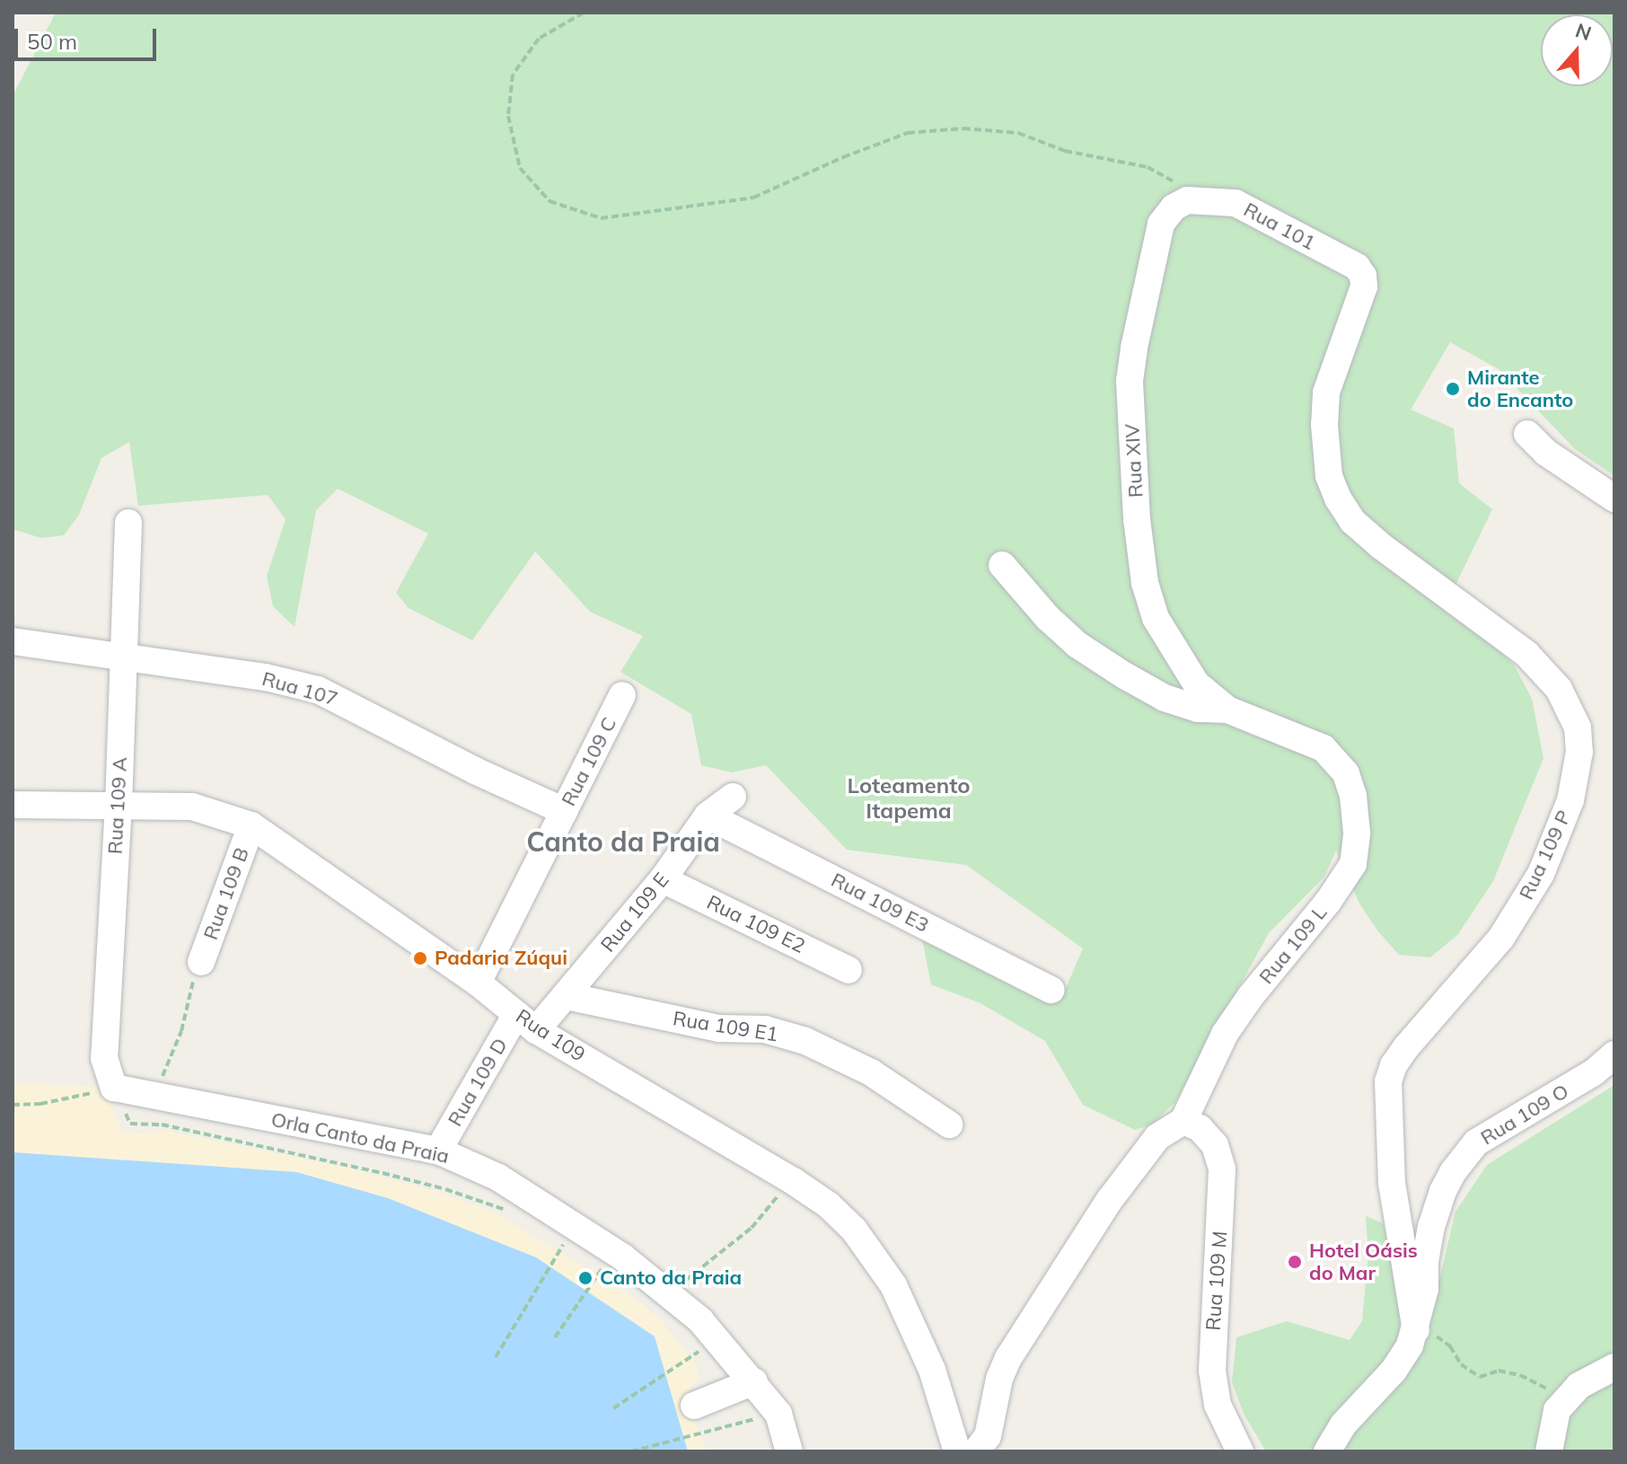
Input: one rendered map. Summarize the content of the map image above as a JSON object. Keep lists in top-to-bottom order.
{
  "streets": {
    "street": [
      "Rua 101",
      "Rua XIV",
      "Rua 107",
      "Rua 109 C",
      "Rua 109 A",
      "Rua 109 P",
      "Rua 109 B",
      "Rua 109 E3",
      "Rua 109 E",
      "Rua 109 E2",
      "Rua 109 L",
      "Rua 109 E1",
      "Rua 109",
      "Rua 109 D",
      "Rua 109 O",
      "Orla Canto da Praia",
      "Rua 109 M"
    ]
  },
  "crossings": [
    ["Rua 101", "Rua XIV"],
    ["Rua 101", "Rua 109 P"],
    ["Rua XIV", "Rua 109 L"],
    ["Rua 107", "Rua 109 C"],
    ["Rua 107", "Rua 109 A"],
    ["Rua 109 C", "Rua 109"],
    ["Rua 109 A", "Rua 109"],
    ["Rua 109 A", "Orla Canto da Praia"],
    ["Rua 109 P", "Rua 109 O"],
    ["Rua 109 B", "Rua 109"],
    ["Rua 109 E3", "Rua 109 E"],
    ["Rua 109 E", "Rua 109 E2"],
    ["Rua 109 E", "Rua 109 E1"],
    ["Rua 109 E", "Rua 109"],
    ["Rua 109 E", "Rua 109 D"],
    ["Rua 109 L", "Rua 109 M"],
    ["Rua 109", "Rua 109 D"],
    ["Rua 109 D", "Orla Canto da Praia"]
  ],
  "districts": ["Loteamento Itapema", "Canto da Praia"],
  "places": [
    "Mirante do Encanto",
    "Padaria Zúqui",
    "Hotel Oásis do Mar",
    "Canto da Praia"
  ],
  "scale_bar": "50 m",
  "north": "top"
}
